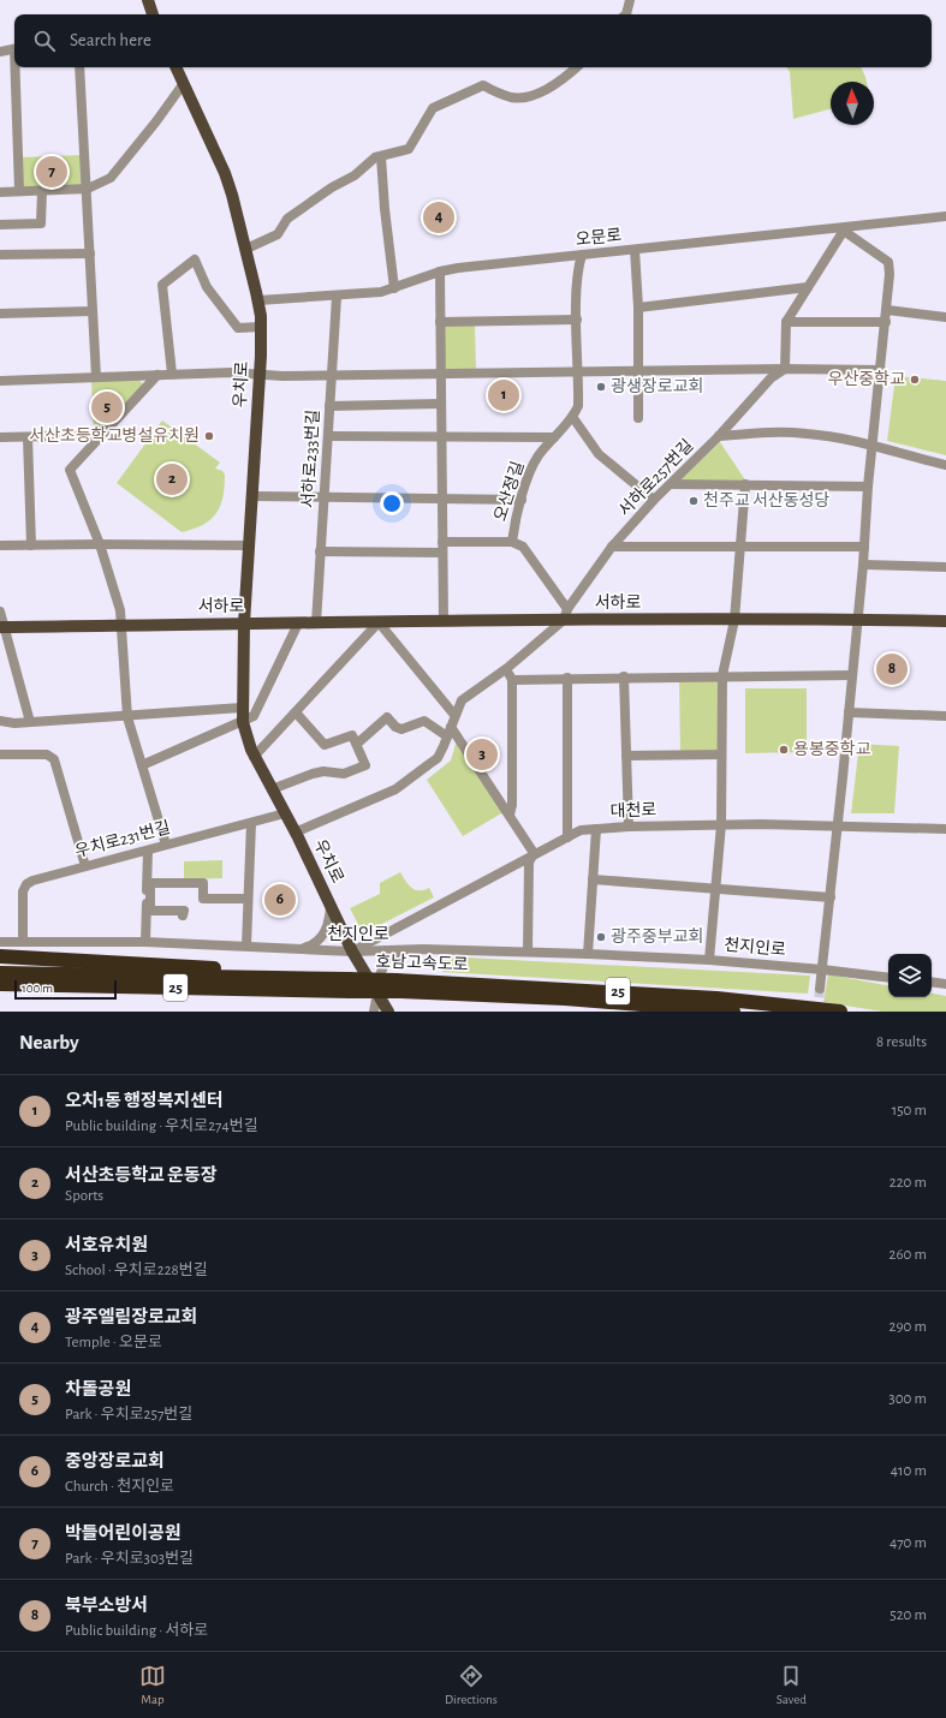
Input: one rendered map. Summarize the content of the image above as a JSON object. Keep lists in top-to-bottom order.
{
  "streets": {
    "highway": ["호남고속도로", "25"],
    "main road": ["우치로", "서하로"],
    "street": [
      "오문로",
      "서하로233번길",
      "서하로257번길",
      "오산정길",
      "대천로",
      "우치로231번길",
      "천지인로"
    ]
  },
  "crossings": [
    ["오문로", "우치로"],
    ["오문로", "서하로233번길"],
    ["우치로", "서하로257번길"],
    ["우치로", "서하로"],
    ["우치로", "대천로"],
    ["우치로", "우치로231번길"],
    ["우치로", "천지인로"],
    ["서하로233번길", "서하로"],
    ["서하로257번길", "오산정길"],
    ["서하로257번길", "서하로"],
    ["오산정길", "서하로"],
    ["대천로", "천지인로"],
    ["우치로231번길", "천지인로"]
  ],
  "places": [
    "우산중학교",
    "광생장로교회",
    "서산초등학교병설유치원",
    "천주교 서산동성당",
    "용봉중학교",
    "광주중부교회"
  ],
  "scale_bar": "100 m",
  "north": "top",
  "page": {
    "search": "Search here",
    "pins": [
      "7",
      "4",
      "1",
      "5",
      "2",
      "8",
      "3",
      "6"
    ],
    "scale": "100 m",
    "heading": ["Nearby", "8 results"],
    "list": [
      {
        "mark": "1",
        "name": "오치1동 행정복지센터",
        "note": "Public building · 우치로274번길",
        "value": "150 m"
      },
      {
        "mark": "2",
        "name": "서산초등학교 운동장",
        "note": "Sports",
        "value": "220 m"
      },
      {
        "mark": "3",
        "name": "서호유치원",
        "note": "School · 우치로228번길",
        "value": "260 m"
      },
      {
        "mark": "4",
        "name": "광주엘림장로교회",
        "note": "Temple · 오문로",
        "value": "290 m"
      },
      {
        "mark": "5",
        "name": "차돌공원",
        "note": "Park · 우치로257번길",
        "value": "300 m"
      },
      {
        "mark": "6",
        "name": "중앙장로교회",
        "note": "Church · 천지인로",
        "value": "410 m"
      },
      {
        "mark": "7",
        "name": "박들어린이공원",
        "note": "Park · 우치로303번길",
        "value": "470 m"
      },
      {
        "mark": "8",
        "name": "북부소방서",
        "note": "Public building · 서하로",
        "value": "520 m"
      }
    ],
    "nav": ["Map", "Directions", "Saved"]
  }
}
